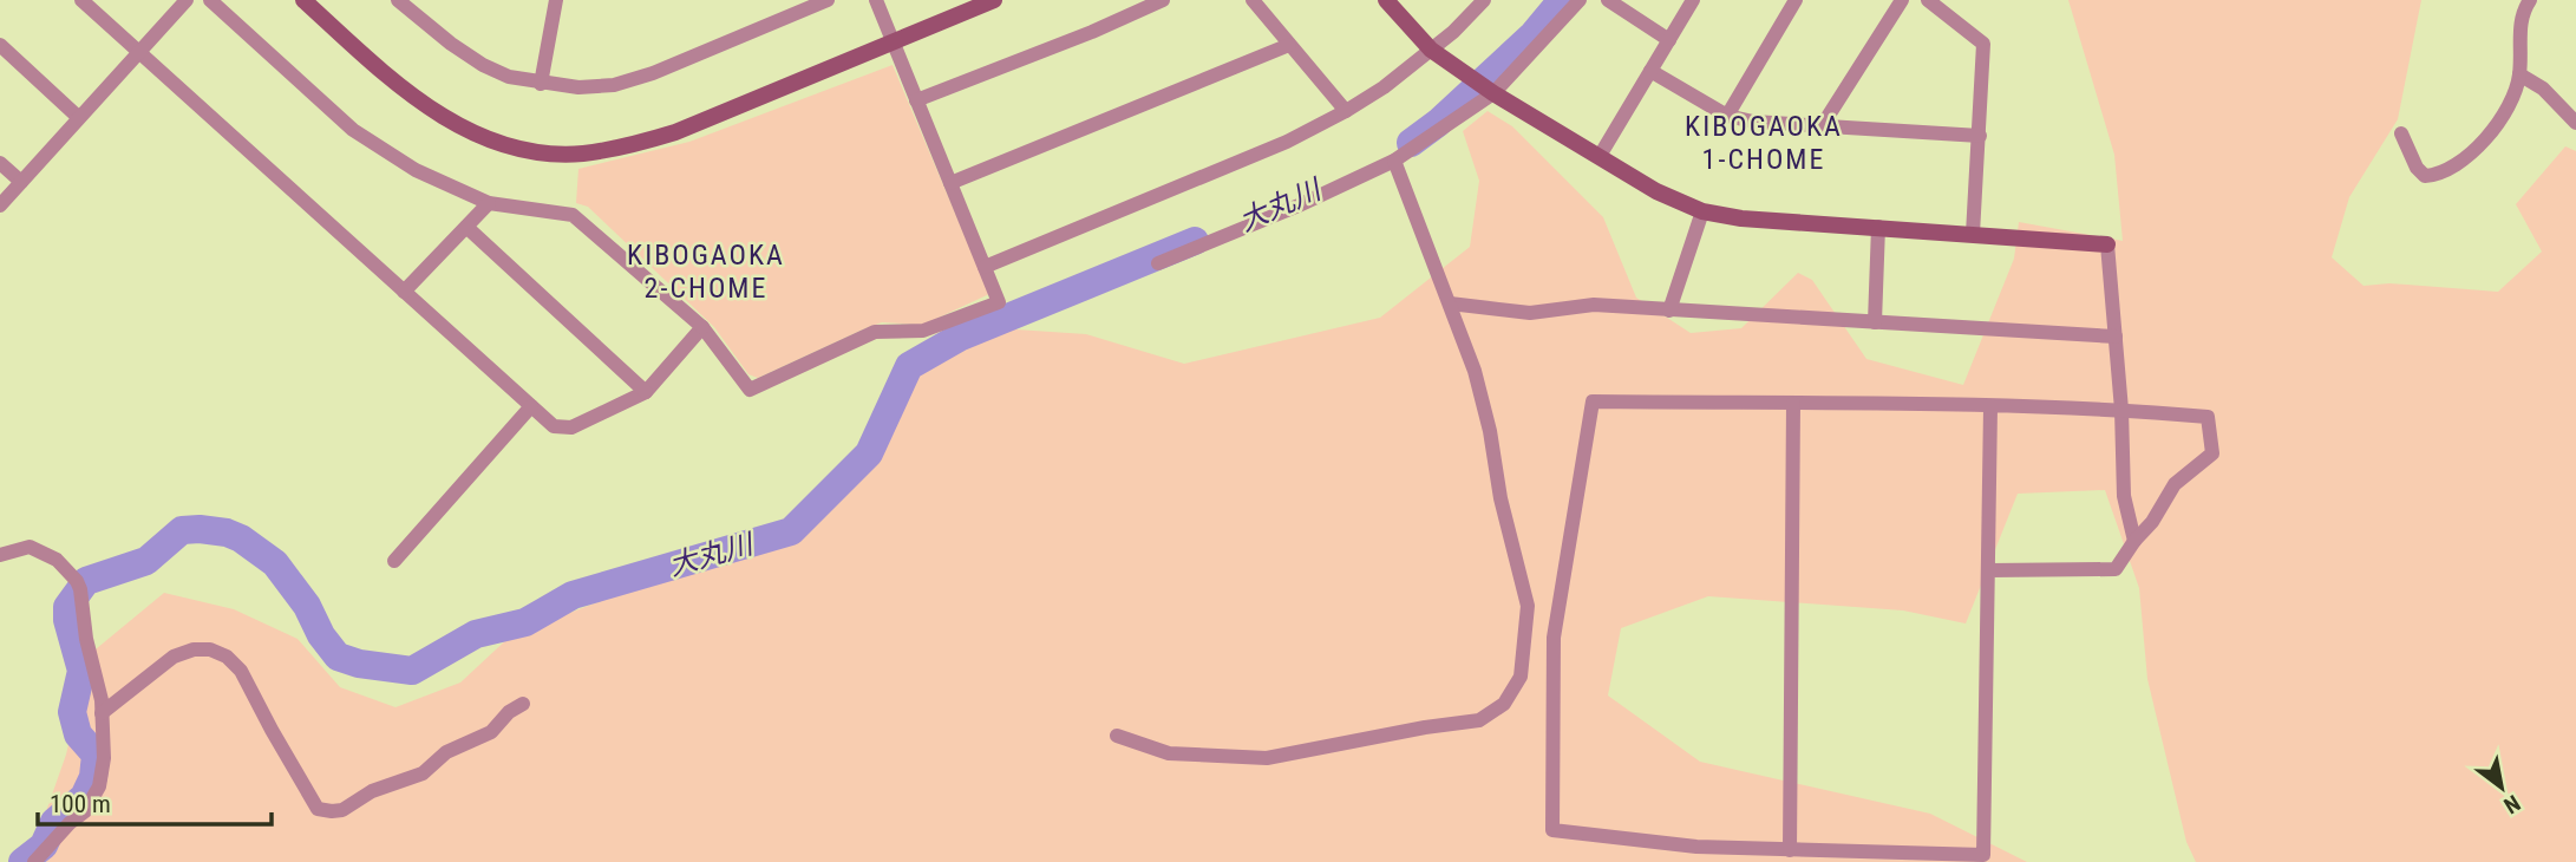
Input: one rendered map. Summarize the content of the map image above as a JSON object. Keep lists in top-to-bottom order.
{
  "districts": ["KIBOGAOKA 1-CHOME", "KIBOGAOKA 2-CHOME"],
  "water": ["大丸川"],
  "scale_bar": "100 m",
  "north": "bottom right"
}
